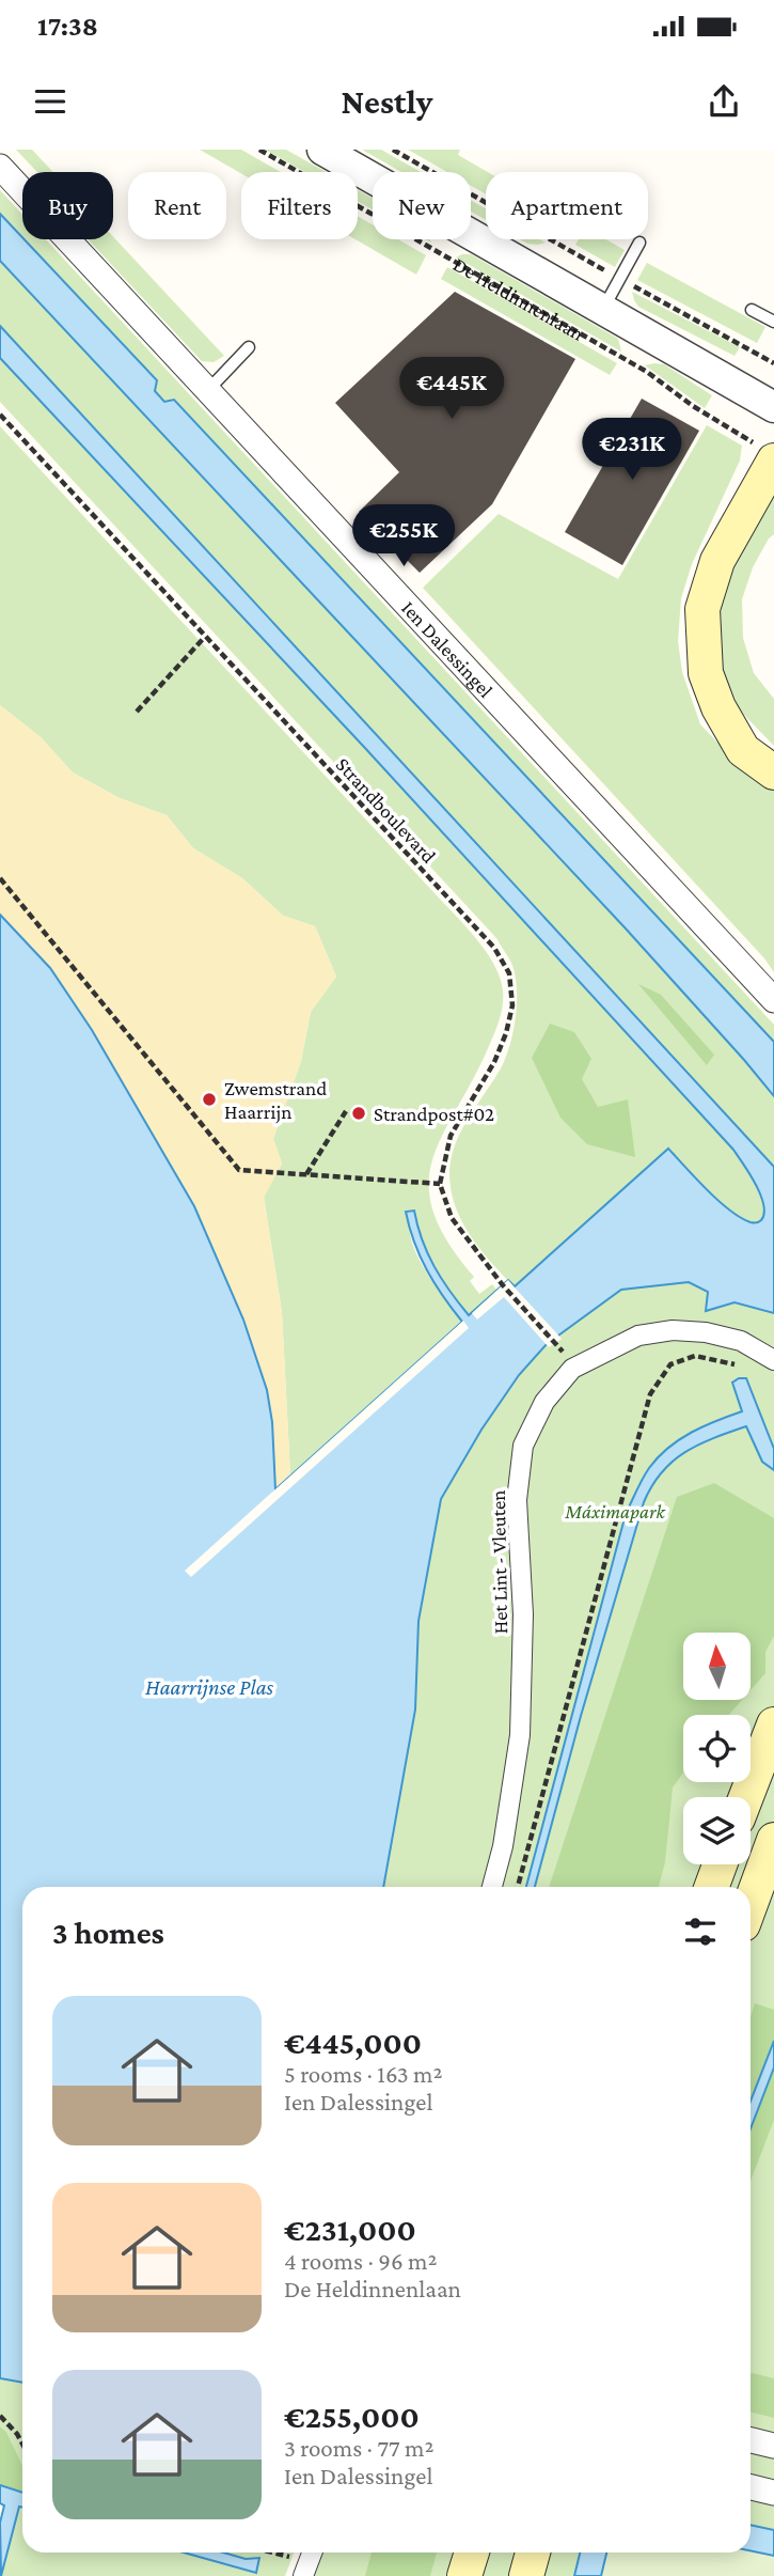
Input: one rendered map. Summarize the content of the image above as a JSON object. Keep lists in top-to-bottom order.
{
  "streets": {
    "street": ["De Heldinnenlaan", "Ien Dalessingel", "Het Lint - Vleuten"],
    "path": ["Strandboulevard"]
  },
  "water": ["Haarrijnse Plas"],
  "parks": ["Máximapark"],
  "places": ["Zwemstrand Haarrijn", "Strandpost#02"],
  "north": "top",
  "page": {
    "status": "17:38",
    "header": "Nestly",
    "chip": [
      "Buy",
      "Rent",
      "Filters",
      "New",
      "Apartment"
    ],
    "price": ["€445K", "€231K", "€255K"],
    "heading": "3 homes",
    "list": [
      {
        "name": "€445,000",
        "note": "5 rooms · 163 m² · Ien Dalessingel"
      },
      {
        "name": "€231,000",
        "note": "4 rooms · 96 m² · De Heldinnenlaan"
      },
      {
        "name": "€255,000",
        "note": "3 rooms · 77 m² · Ien Dalessingel"
      }
    ]
  }
}
